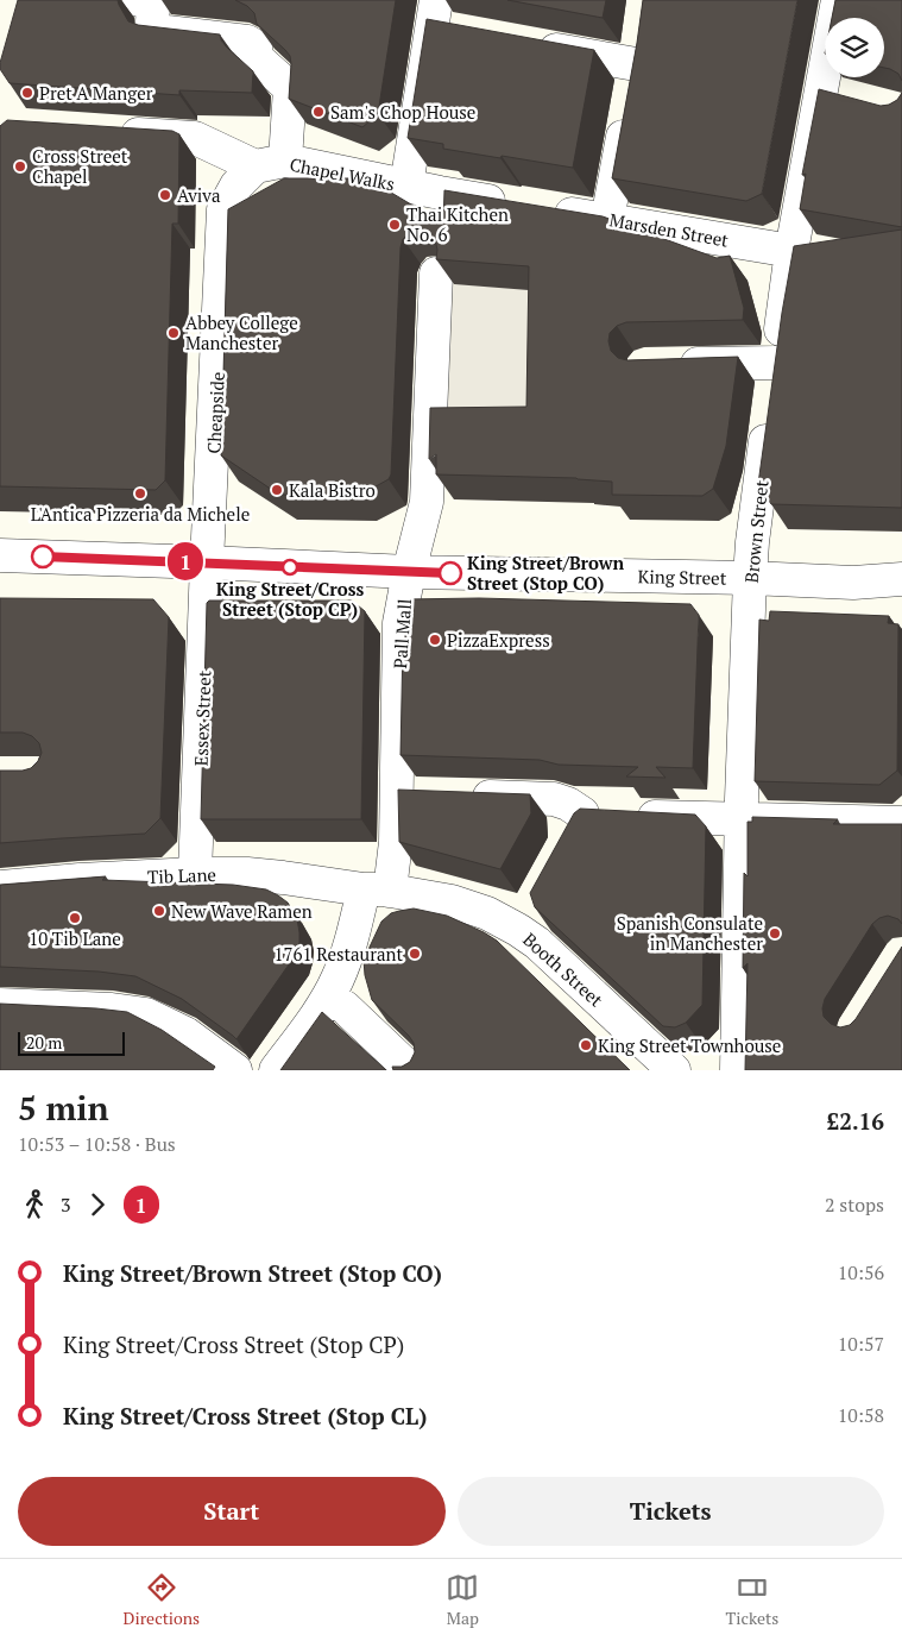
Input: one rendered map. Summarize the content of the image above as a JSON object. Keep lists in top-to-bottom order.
{
  "streets": {
    "street": [
      "Chapel Walks",
      "Marsden Street",
      "Cheapside",
      "Brown Street",
      "King Street",
      "Pall Mall",
      "Essex Street",
      "Tib Lane",
      "Booth Street"
    ]
  },
  "crossings": [
    ["Chapel Walks", "Marsden Street"],
    ["Chapel Walks", "Cheapside"],
    ["Marsden Street", "Brown Street"],
    ["Cheapside", "King Street"],
    ["Cheapside", "Essex Street"],
    ["Brown Street", "King Street"],
    ["King Street", "Pall Mall"],
    ["King Street", "Essex Street"],
    ["Pall Mall", "Tib Lane"],
    ["Pall Mall", "Booth Street"],
    ["Essex Street", "Tib Lane"],
    ["Tib Lane", "Booth Street"]
  ],
  "places": [
    "Pret A Manger",
    "Sam's Chop House",
    "Cross Street Chapel",
    "Aviva",
    "Thai Kitchen No. 6",
    "Abbey College Manchester",
    "Kala Bistro",
    "L'Antica Pizzeria da Michele",
    "King Street/Cross Street (Stop CP)",
    "King Street/Brown Street (Stop CO)",
    "PizzaExpress",
    "New Wave Ramen",
    "10 Tib Lane",
    "Spanish Consulate in Manchester",
    "1761 Restaurant",
    "King Street Townhouse"
  ],
  "lines": ["bus line 1"],
  "scale_bar": "20 m",
  "page": {
    "on_map": "1",
    "scale": "20 m",
    "heading": ["5 min", "10:53 – 10:58 · Bus", "£2.16"],
    "legs": ["3", "1", "2 stops"],
    "list": [
      {
        "name": "King Street/Brown Street (Stop CO)",
        "value": "10:56"
      },
      {
        "name": "King Street/Cross Street (Stop CP)",
        "value": "10:57"
      },
      {
        "name": "King Street/Cross Street (Stop CL)",
        "value": "10:58"
      }
    ],
    "buttons": ["Start", "Tickets"],
    "tabs": ["Directions", "Map", "Tickets"]
  }
}
